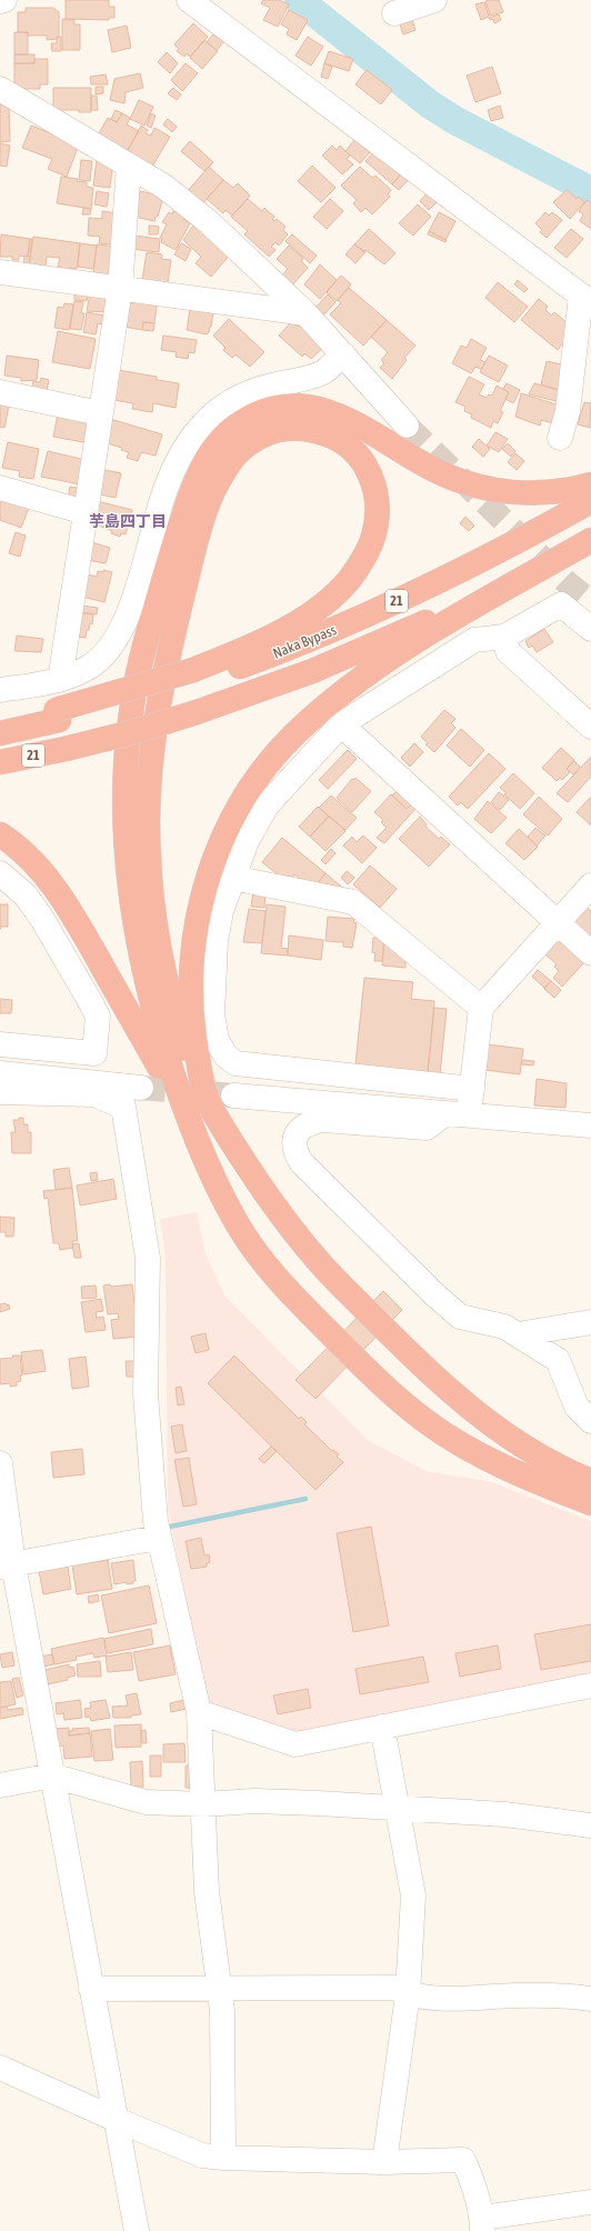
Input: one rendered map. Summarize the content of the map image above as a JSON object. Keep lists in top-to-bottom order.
{
  "streets": {
    "highway": ["21", "Naka Bypass"]
  },
  "districts": ["芋島四丁目"]
}
